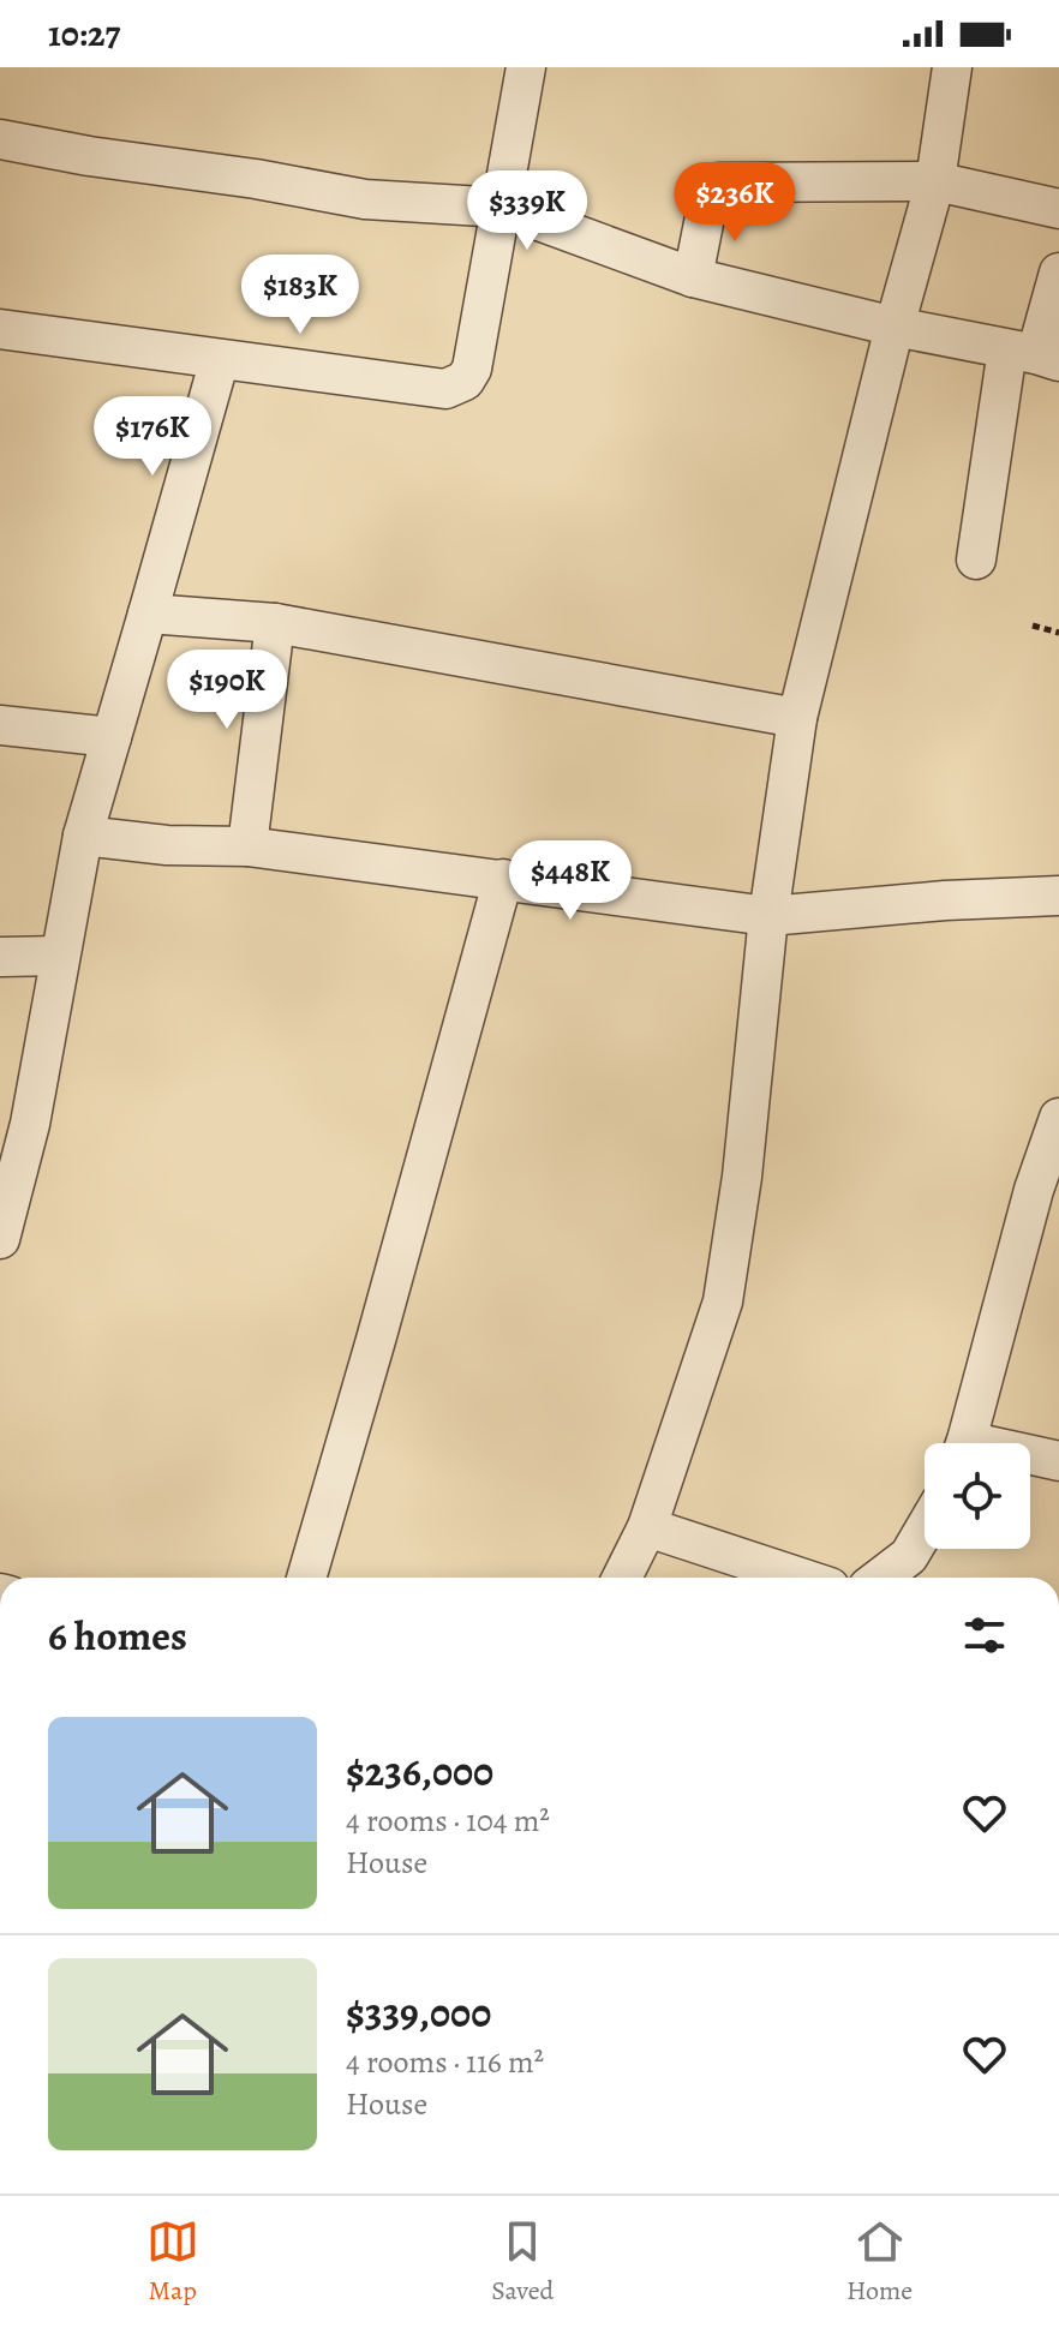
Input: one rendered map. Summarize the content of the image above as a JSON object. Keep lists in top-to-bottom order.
{
  "page": {
    "status": "10:27",
    "price": [
      "$236K",
      "$339K",
      "$183K",
      "$176K",
      "$190K",
      "$448K"
    ],
    "heading": "6 homes",
    "list": [
      {
        "name": "$236,000",
        "note": "4 rooms · 104 m² · House"
      },
      {
        "name": "$339,000",
        "note": "4 rooms · 116 m² · House"
      }
    ],
    "tabs": ["Map", "Saved", "Home"]
  }
}
